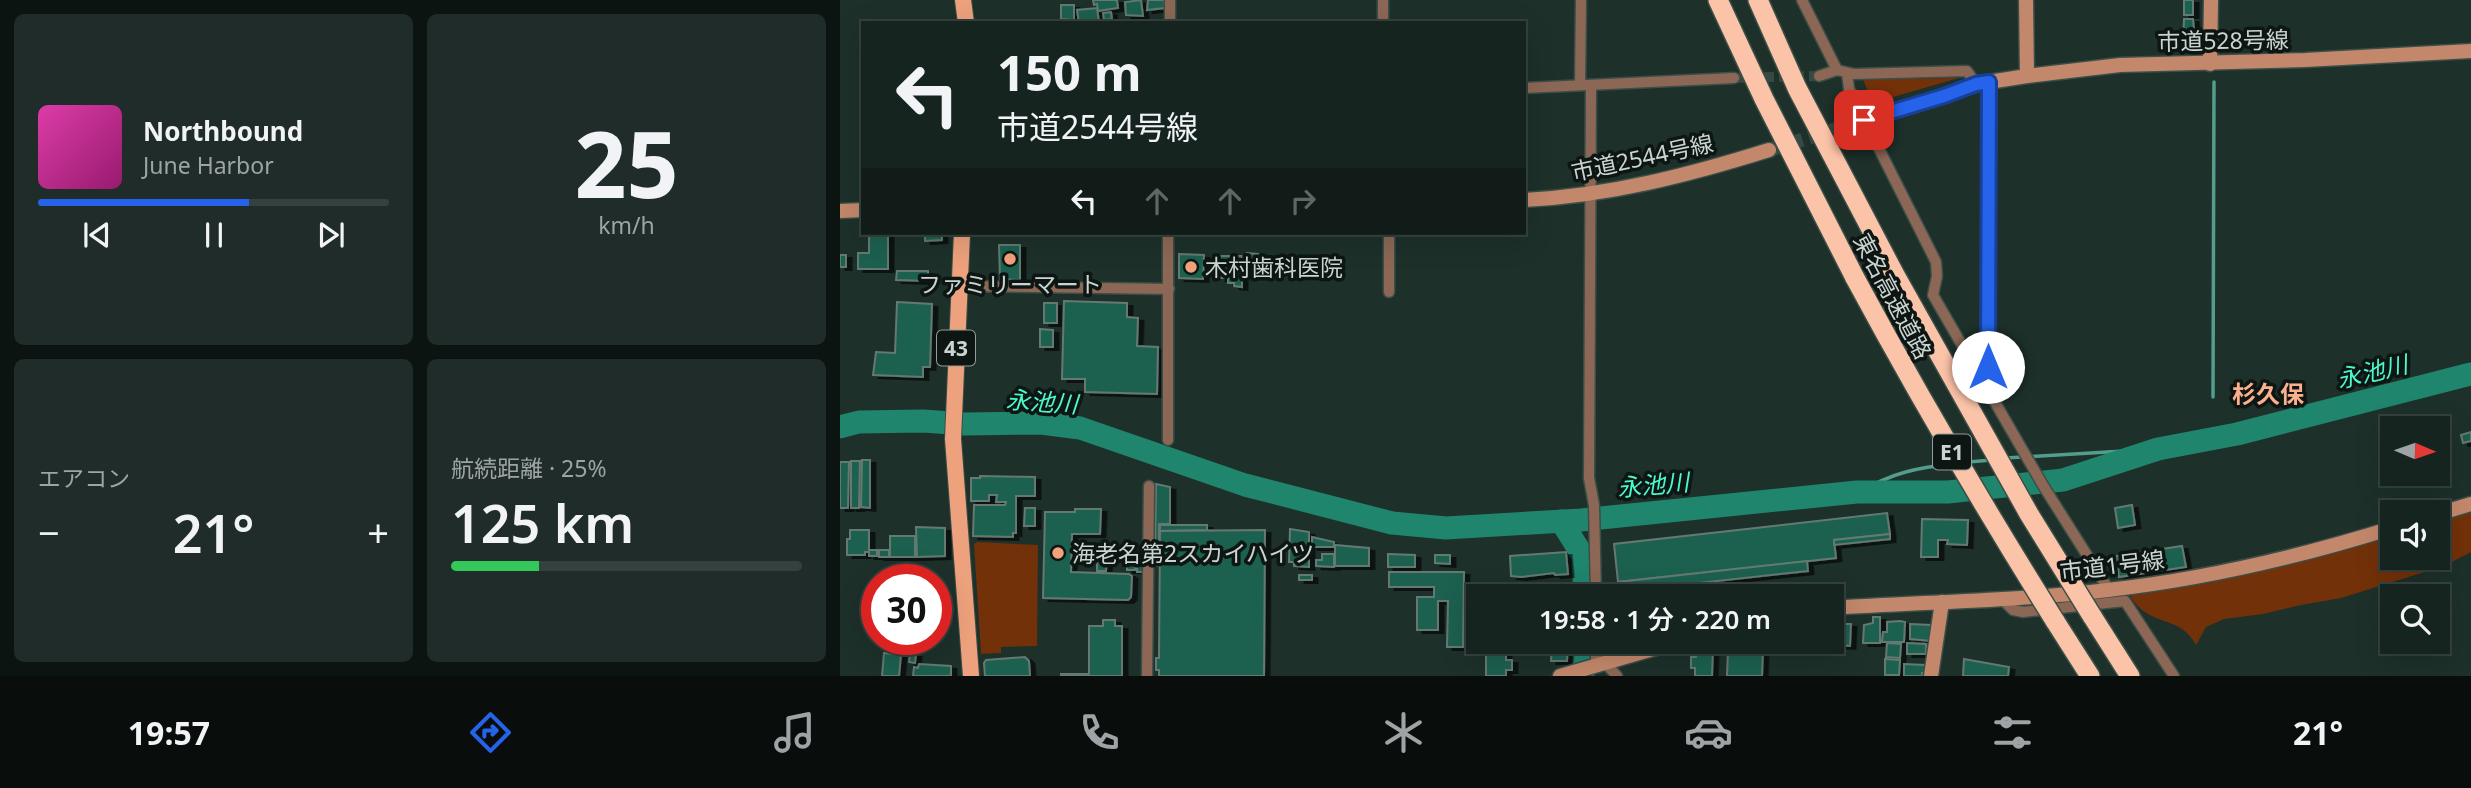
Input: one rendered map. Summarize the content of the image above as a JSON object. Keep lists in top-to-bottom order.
{
  "streets": {
    "highway": ["東名高速道路", "E1"],
    "main road": ["43"],
    "street": ["市道528号線", "市道2544号線", "市道1号線"]
  },
  "districts": ["杉久保"],
  "water": ["永池川"],
  "places": ["ファミリーマート", "木村歯科医院", "海老名第2スカイハイツ"],
  "north": "right",
  "page": {
    "tile": [
      ["25", "km/h"],
      "エアコン",
      ["航続距離 · 25%", "125 km"]
    ],
    "turn": ["150 m", "市道2544号線"],
    "song": ["Northbound", "June Harbor"],
    "heat": ["−", "21°", "+"],
    "limit": "30",
    "trip": "19:58 · 1 分 · 220 m",
    "tabs": ["19:57", "21°"]
  }
}
